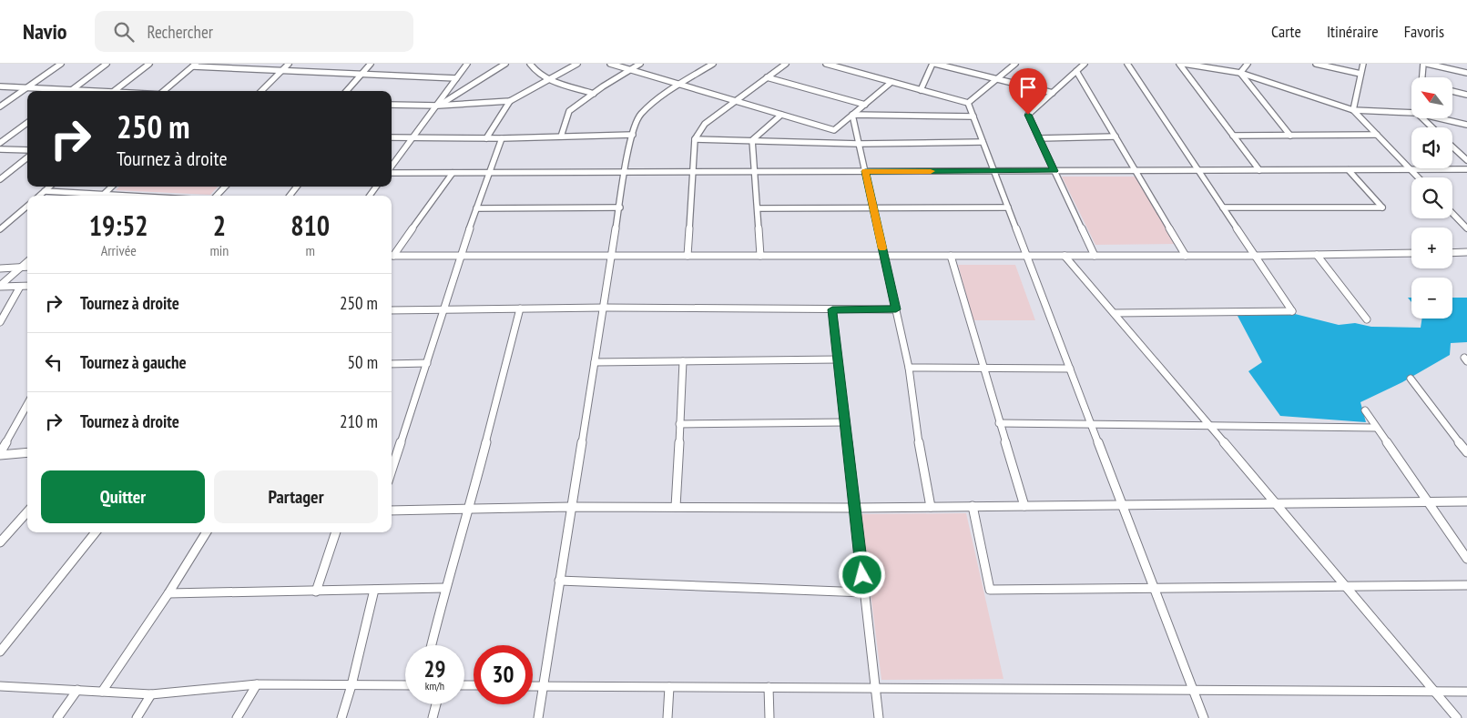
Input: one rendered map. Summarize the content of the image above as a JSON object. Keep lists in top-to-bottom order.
{
  "north": "top left",
  "page": {
    "header": "Navio",
    "search": "Rechercher",
    "nav": ["Carte", "Itinéraire", "Favoris"],
    "map_buttons": ["+", "−"],
    "turn": ["250 m", "Tournez à droite"],
    "eta": [
      "19:52",
      "Arrivée",
      "2",
      "min",
      "810",
      "m"
    ],
    "list": [
      {
        "name": "Tournez à droite",
        "value": "250 m"
      },
      {
        "name": "Tournez à gauche",
        "value": "50 m"
      },
      {
        "name": "Tournez à droite",
        "value": "210 m"
      }
    ],
    "buttons": ["Quitter", "Partager"],
    "speed": "29 km/h",
    "limit": "30"
  }
}
